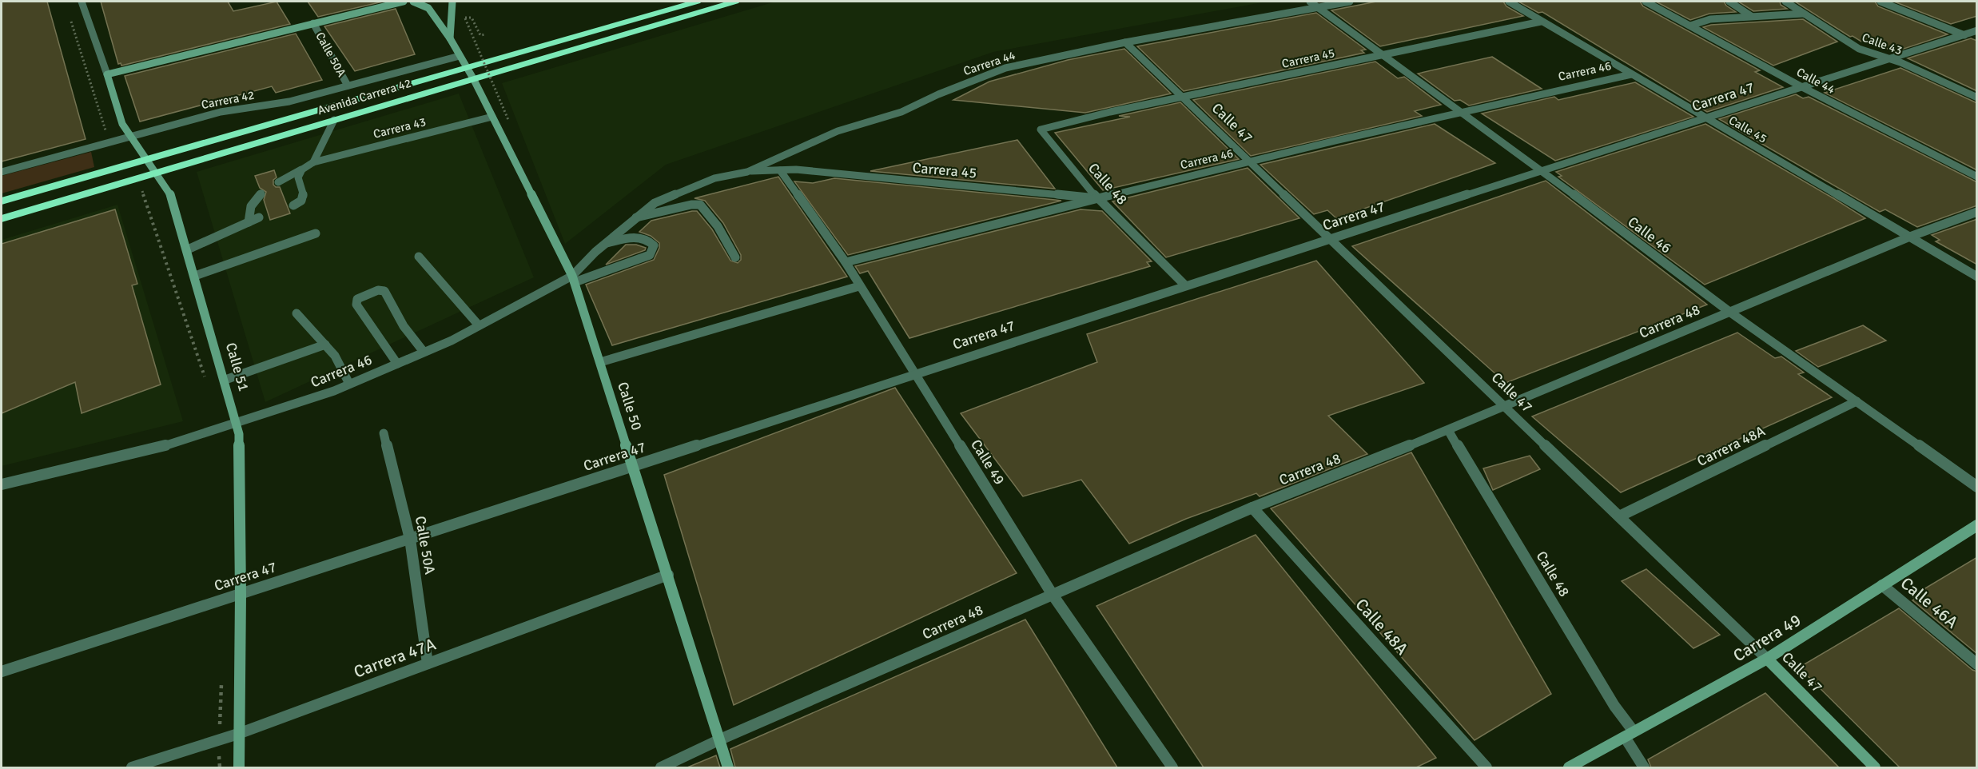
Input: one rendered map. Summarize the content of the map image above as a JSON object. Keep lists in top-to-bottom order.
{
  "streets": {
    "highway": ["Avenida Carrera 42"],
    "street": [
      "Calle 43",
      "Calle 50A",
      "Carrera 45",
      "Carrera 44",
      "Carrera 46",
      "Calle 44",
      "Carrera 47",
      "Carrera 42",
      "Calle 47",
      "Carrera 43",
      "Calle 45",
      "Calle 48",
      "Calle 46",
      "Carrera 48",
      "Calle 51",
      "Calle 50",
      "Carrera 48A",
      "Calle 49",
      "Calle 46A",
      "Calle 48A",
      "Carrera 49",
      "Carrera 47A"
    ]
  },
  "crossings": [
    ["Calle 43", "Carrera 47"],
    ["Calle 50A", "Carrera 47"],
    ["Calle 50A", "Carrera 42"],
    ["Calle 50A", "Carrera 47A"],
    ["Carrera 45", "Carrera 44"],
    ["Carrera 45", "Carrera 46"],
    ["Carrera 45", "Calle 47"],
    ["Carrera 45", "Calle 45"],
    ["Carrera 45", "Calle 48"],
    ["Carrera 45", "Calle 46"],
    ["Carrera 45", "Calle 49"],
    ["Carrera 44", "Carrera 46"],
    ["Carrera 44", "Calle 47"],
    ["Carrera 44", "Calle 46"],
    ["Carrera 46", "Calle 47"],
    ["Carrera 46", "Calle 45"],
    ["Carrera 46", "Calle 48"],
    ["Carrera 46", "Calle 46"],
    ["Carrera 46", "Calle 51"],
    ["Carrera 46", "Calle 50"],
    ["Carrera 46", "Calle 49"],
    ["Calle 44", "Carrera 47"],
    ["Avenida Carrera 42", "Calle 51"],
    ["Avenida Carrera 42", "Calle 50"],
    ["Carrera 47", "Calle 47"],
    ["Carrera 47", "Calle 45"],
    ["Carrera 47", "Calle 48"],
    ["Carrera 47", "Calle 46"],
    ["Carrera 47", "Calle 51"],
    ["Carrera 47", "Calle 50"],
    ["Carrera 47", "Calle 49"],
    ["Carrera 42", "Calle 51"],
    ["Carrera 42", "Calle 50"],
    ["Calle 47", "Carrera 48"],
    ["Calle 47", "Carrera 48A"],
    ["Calle 47", "Carrera 49"],
    ["Carrera 43", "Calle 50"],
    ["Calle 45", "Carrera 48"],
    ["Calle 48", "Carrera 48"],
    ["Calle 48", "Carrera 49"],
    ["Calle 46", "Carrera 48"],
    ["Calle 46", "Carrera 48A"],
    ["Carrera 48", "Calle 50"],
    ["Carrera 48", "Calle 49"],
    ["Carrera 48", "Calle 48A"],
    ["Calle 51", "Carrera 47A"],
    ["Calle 50", "Carrera 47A"],
    ["Calle 46A", "Carrera 49"]
  ]
}
